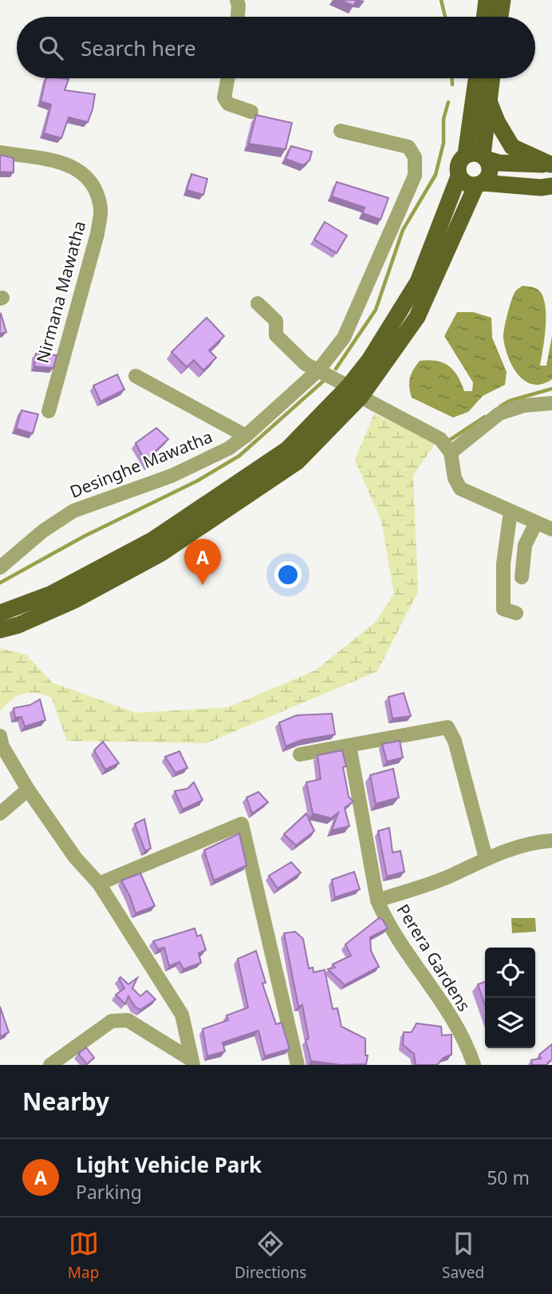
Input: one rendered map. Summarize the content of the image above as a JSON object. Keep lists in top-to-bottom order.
{
  "streets": {
    "street": ["Nirmana Mawatha", "Desinghe Mawatha", "Perera Gardens"]
  },
  "page": {
    "search": "Search here",
    "pins": "A",
    "heading": "Nearby",
    "list": [
      {
        "mark": "A",
        "name": "Light Vehicle Park",
        "note": "Parking",
        "value": "50 m"
      }
    ],
    "nav": ["Map", "Directions", "Saved"]
  }
}
